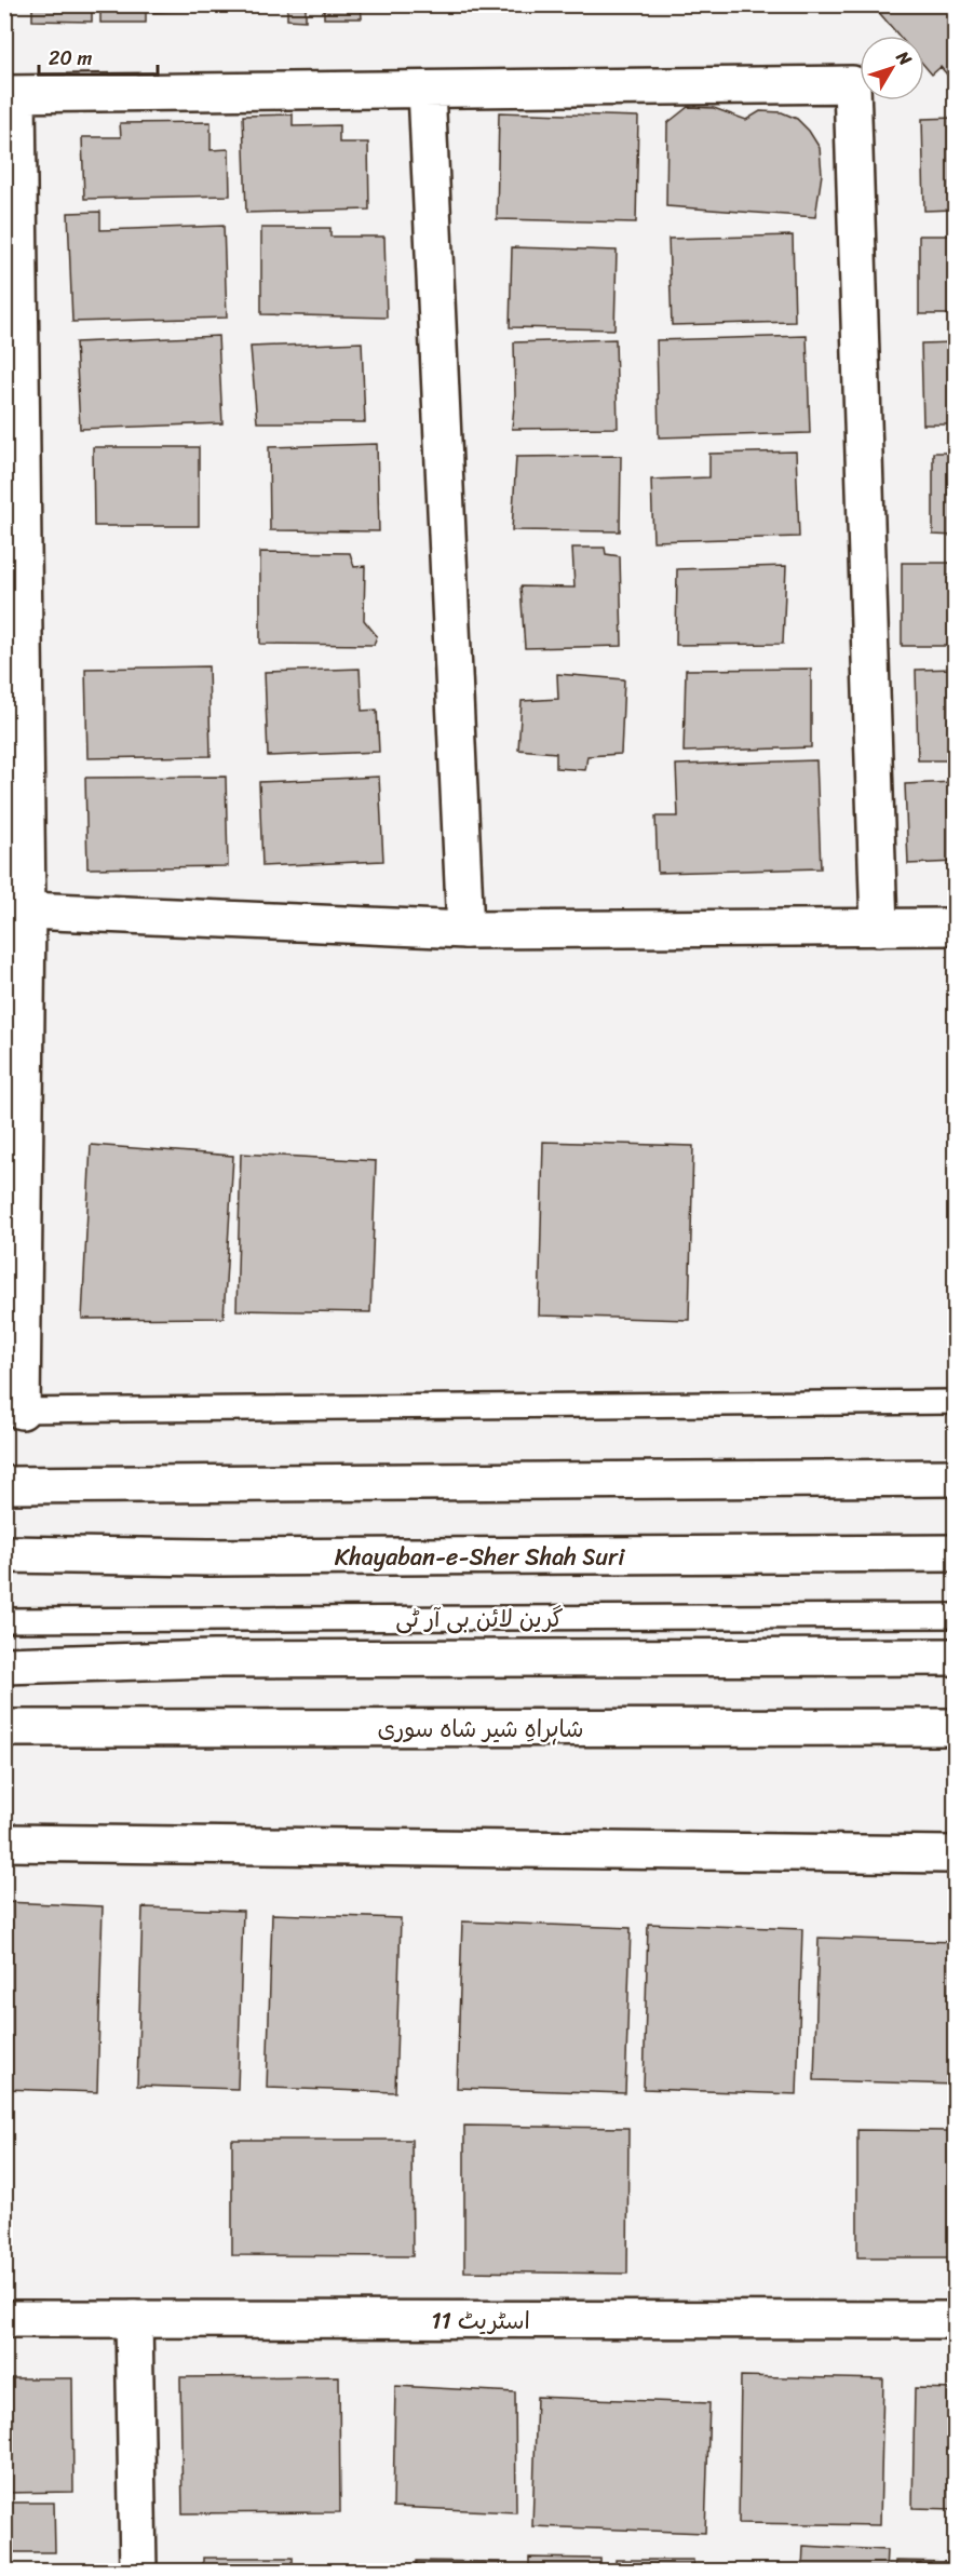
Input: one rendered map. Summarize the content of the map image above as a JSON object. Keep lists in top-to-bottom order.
{
  "streets": {
    "street": ["Khayaban-e-Sher Shah Suri", "شاہراہِ شیر شاہ سوری", "اسٹریٹ 11"],
    "lane": ["گرین لائن بی آر ٹی"]
  },
  "scale_bar": "20 m",
  "north": "top right"
}
